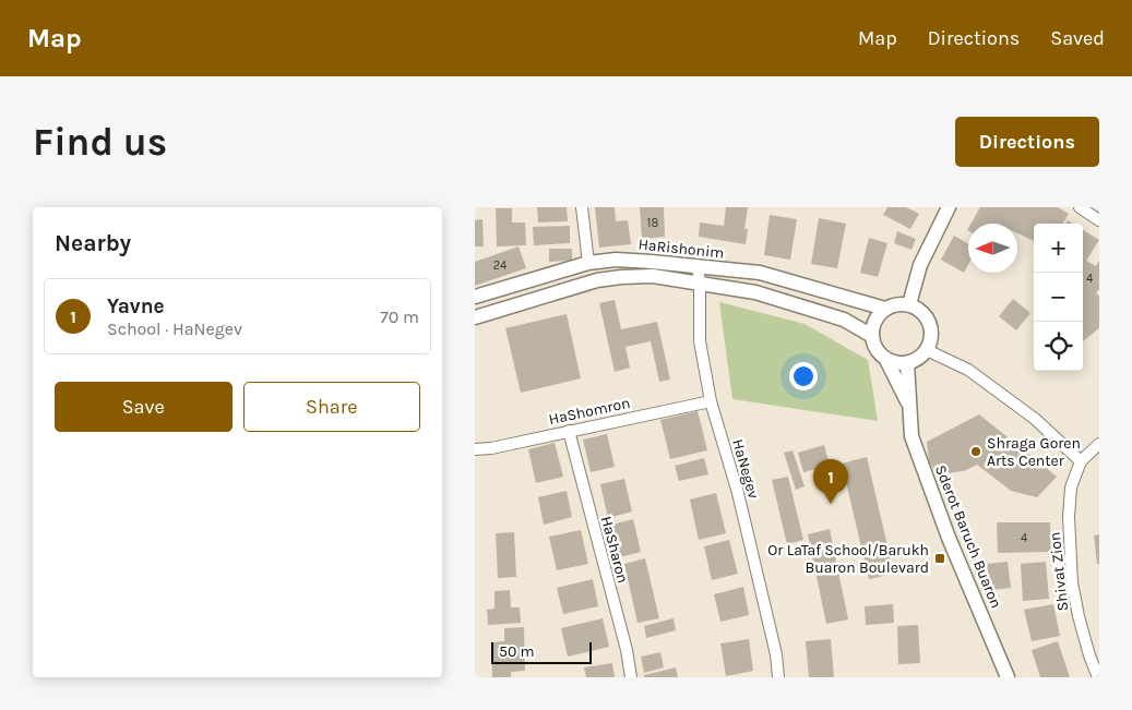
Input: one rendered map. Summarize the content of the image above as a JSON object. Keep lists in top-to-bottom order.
{
  "streets": {
    "street": [
      "HaRishonim",
      "HaShomron",
      "HaNegev",
      "Sderot Baruch Buaron",
      "HaSharon",
      "Shivat Zion"
    ]
  },
  "crossings": [
    ["HaRishonim", "HaNegev"],
    ["HaRishonim", "Sderot Baruch Buaron"],
    ["HaShomron", "HaNegev"],
    ["HaShomron", "HaSharon"]
  ],
  "places": {
    "other": ["Shraga Goren Arts Center"],
    "transit": ["Or LaTaf School/Barukh Buaron Boulevard"]
  },
  "house_numbers": [
    "18",
    "24",
    "4",
    "4"
  ],
  "scale_bar": "50 m",
  "north": "left",
  "page": {
    "header": "Map",
    "nav": ["Map", "Directions", "Saved"],
    "buttons": [
      "Directions",
      ["Save", "Share"]
    ],
    "title": "Find us",
    "heading": "Nearby",
    "map_buttons": ["+", "−"],
    "list": [
      {
        "mark": "1",
        "name": "Yavne",
        "note": "School · HaNegev",
        "value": "70 m"
      }
    ],
    "pins": "1",
    "scale": "50 m"
  }
}
